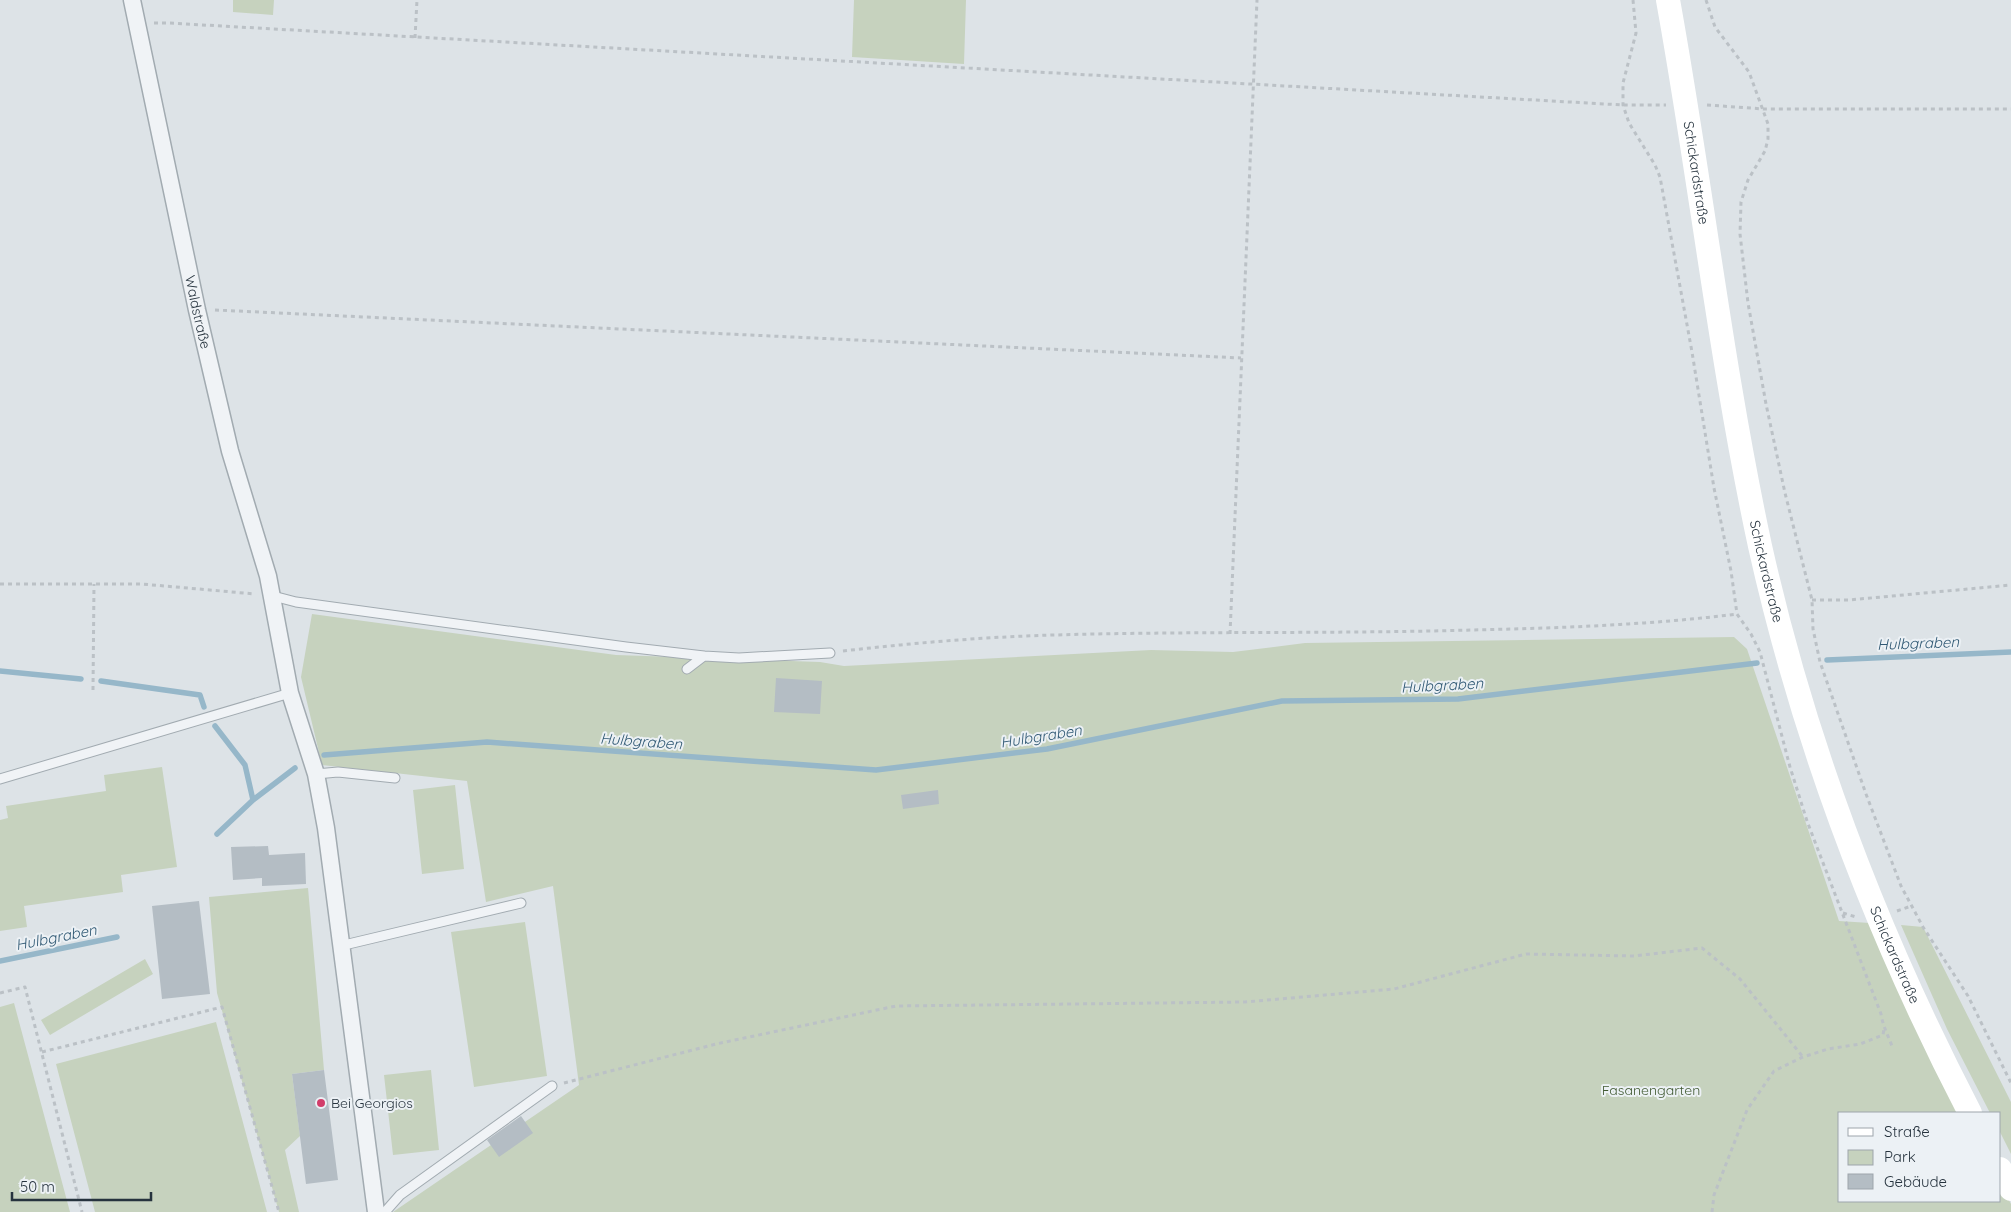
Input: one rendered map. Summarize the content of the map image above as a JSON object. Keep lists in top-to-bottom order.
{
  "streets": {
    "street": ["Schickardstraße", "Waldstraße"]
  },
  "water": ["Hulbgraben"],
  "parks": ["Fasanengarten"],
  "places": ["Bei Georgios"],
  "legend": ["Straße", "Park", "Gebäude"],
  "scale_bar": "50 m"
}
